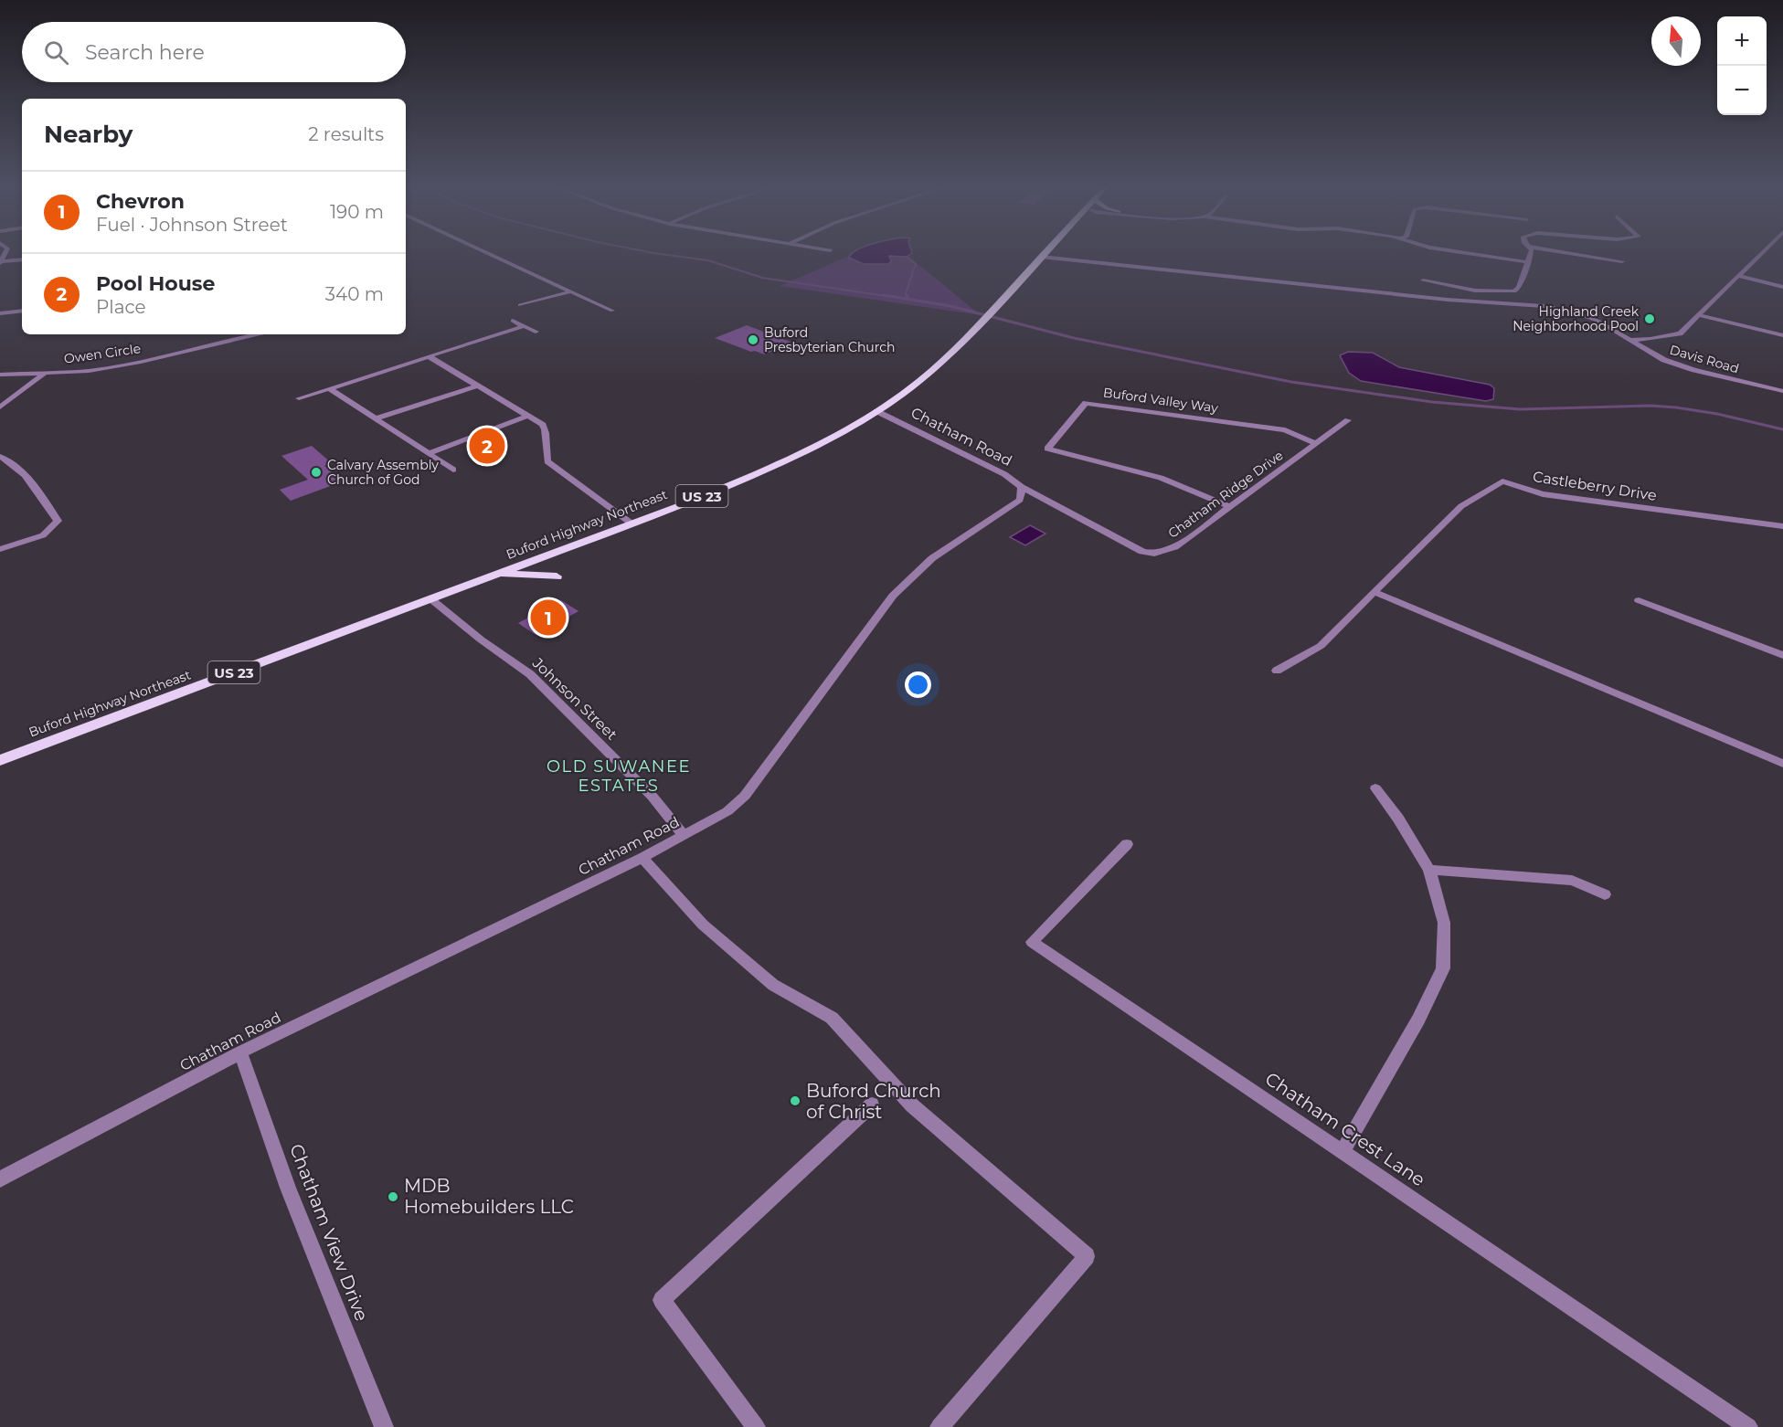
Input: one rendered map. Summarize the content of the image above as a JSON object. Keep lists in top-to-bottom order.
{
  "streets": {
    "main road": ["US 23", "Buford Highway Northeast"],
    "street": [
      "Owen Circle",
      "Davis Road",
      "Buford Valley Way",
      "Chatham Road",
      "Castleberry Drive",
      "Chatham Ridge Drive",
      "Johnson Street",
      "Chatham Crest Lane",
      "Chatham View Drive"
    ]
  },
  "crossings": [
    ["Davis Road", "Buford Highway Northeast"],
    ["Buford Valley Way", "Chatham Ridge Drive"],
    ["Chatham Road", "Chatham Ridge Drive"],
    ["Chatham Road", "Buford Highway Northeast"],
    ["Chatham Road", "Johnson Street"],
    ["Chatham Road", "Chatham View Drive"],
    ["Buford Highway Northeast", "Johnson Street"]
  ],
  "districts": ["OLD SUWANEE ESTATES"],
  "places": [
    "Highland Creek Neighborhood Pool",
    "Buford Presbyterian Church",
    "Calvary Assembly Church of God",
    "Buford Church of Christ",
    "MDB Homebuilders LLC"
  ],
  "north": "top",
  "page": {
    "map_buttons": ["+", "−"],
    "search": "Search here",
    "heading": ["Nearby", "2 results"],
    "list": [
      {
        "mark": "1",
        "name": "Chevron",
        "note": "Fuel · Johnson Street",
        "value": "190 m"
      },
      {
        "mark": "2",
        "name": "Pool House",
        "note": "Place",
        "value": "340 m"
      }
    ],
    "pins": ["2", "1"]
  }
}
